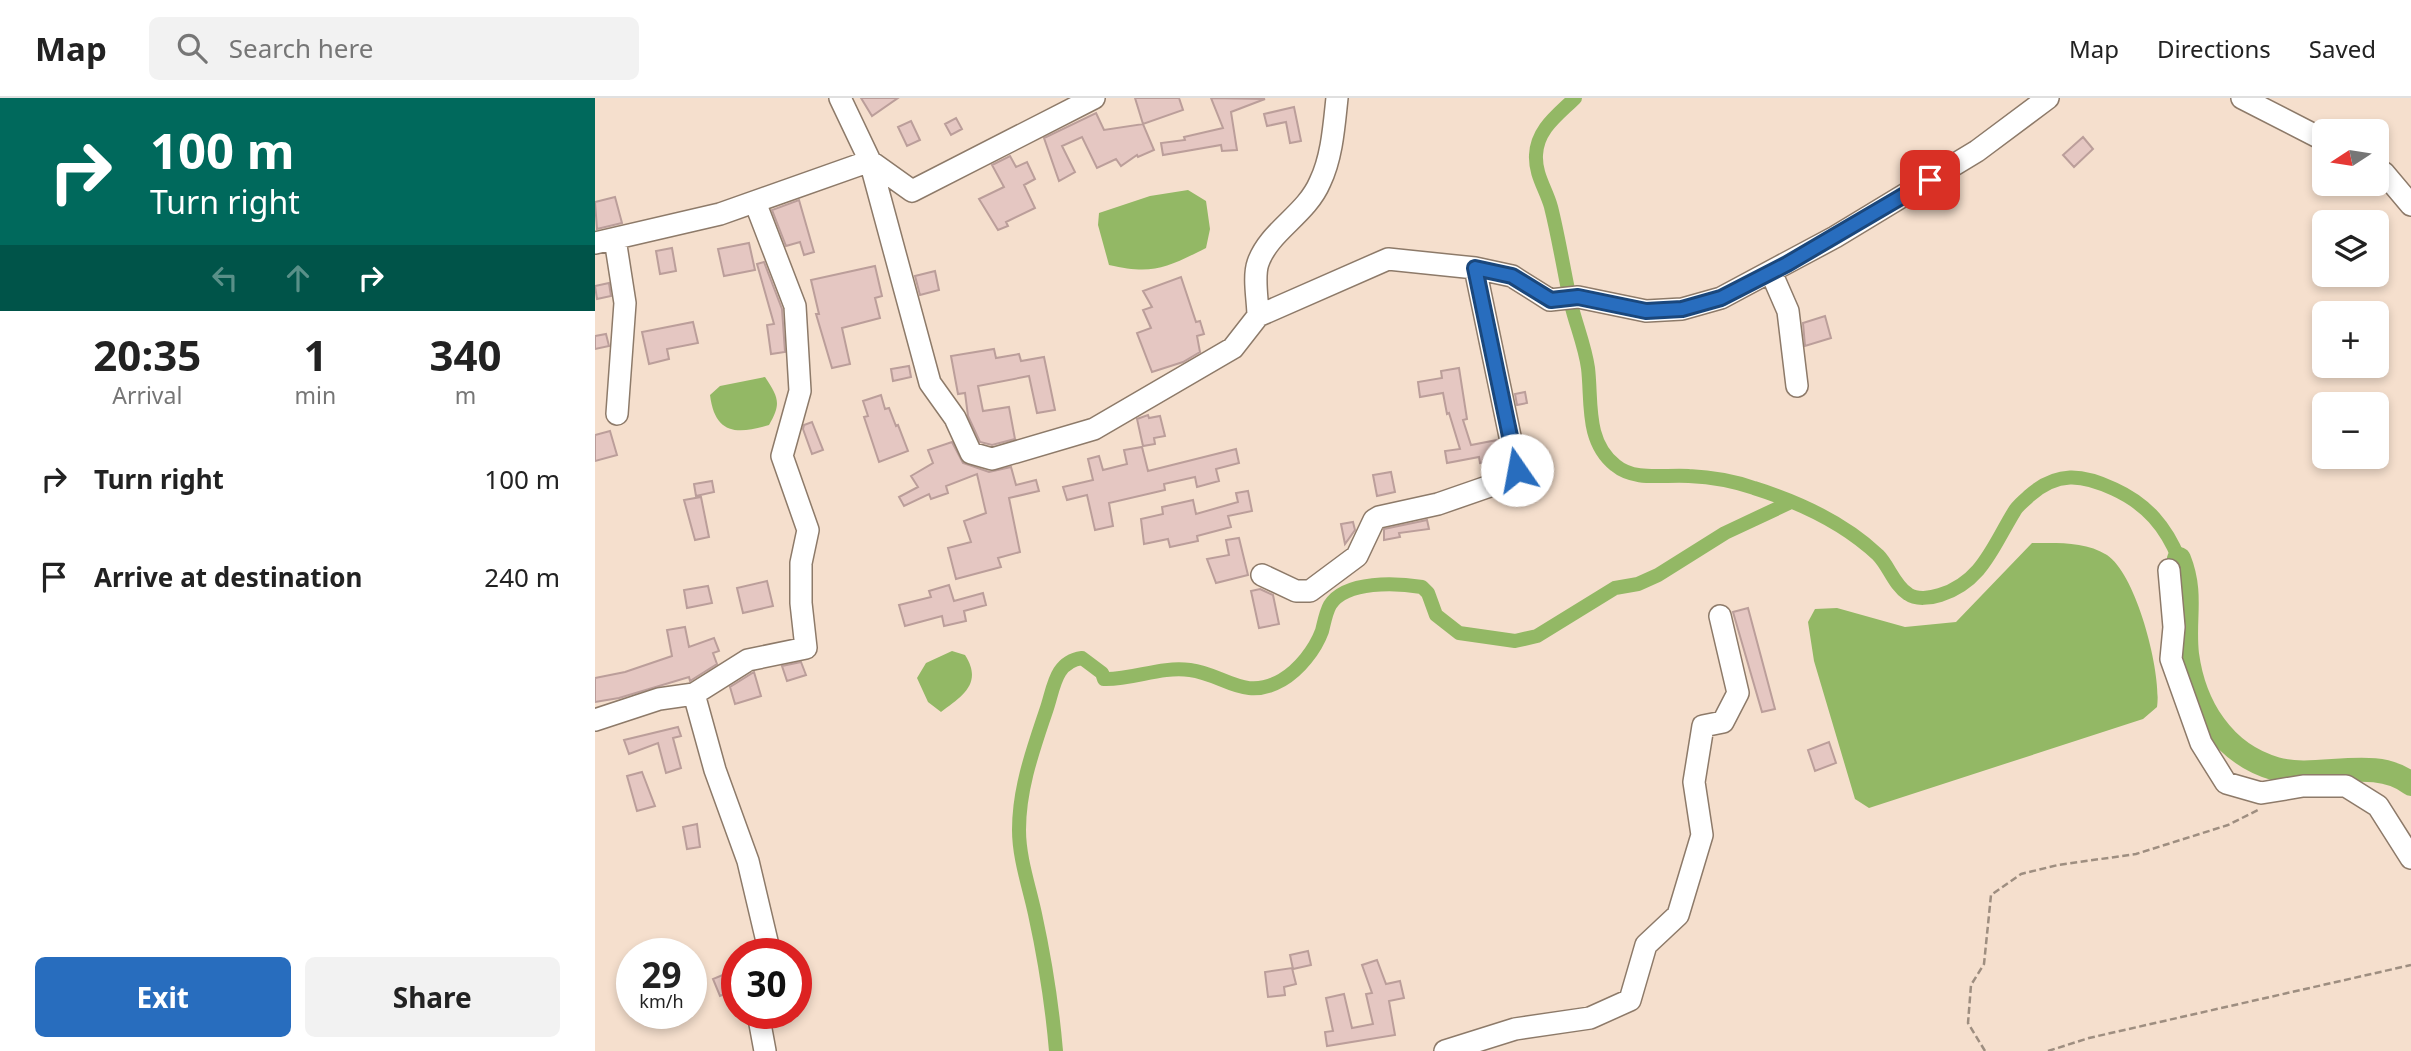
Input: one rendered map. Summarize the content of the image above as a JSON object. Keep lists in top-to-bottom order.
{
  "north": "left",
  "page": {
    "header": "Map",
    "search": "Search here",
    "nav": ["Map", "Directions", "Saved"],
    "turn": ["100 m", "Turn right"],
    "map_buttons": ["+", "−"],
    "eta": [
      "20:35",
      "Arrival",
      "1",
      "min",
      "340",
      "m"
    ],
    "list": [
      {
        "name": "Turn right",
        "value": "100 m"
      },
      {
        "name": "Arrive at destination",
        "value": "240 m"
      }
    ],
    "speed": "29 km/h",
    "limit": "30",
    "buttons": ["Exit", "Share"]
  }
}
